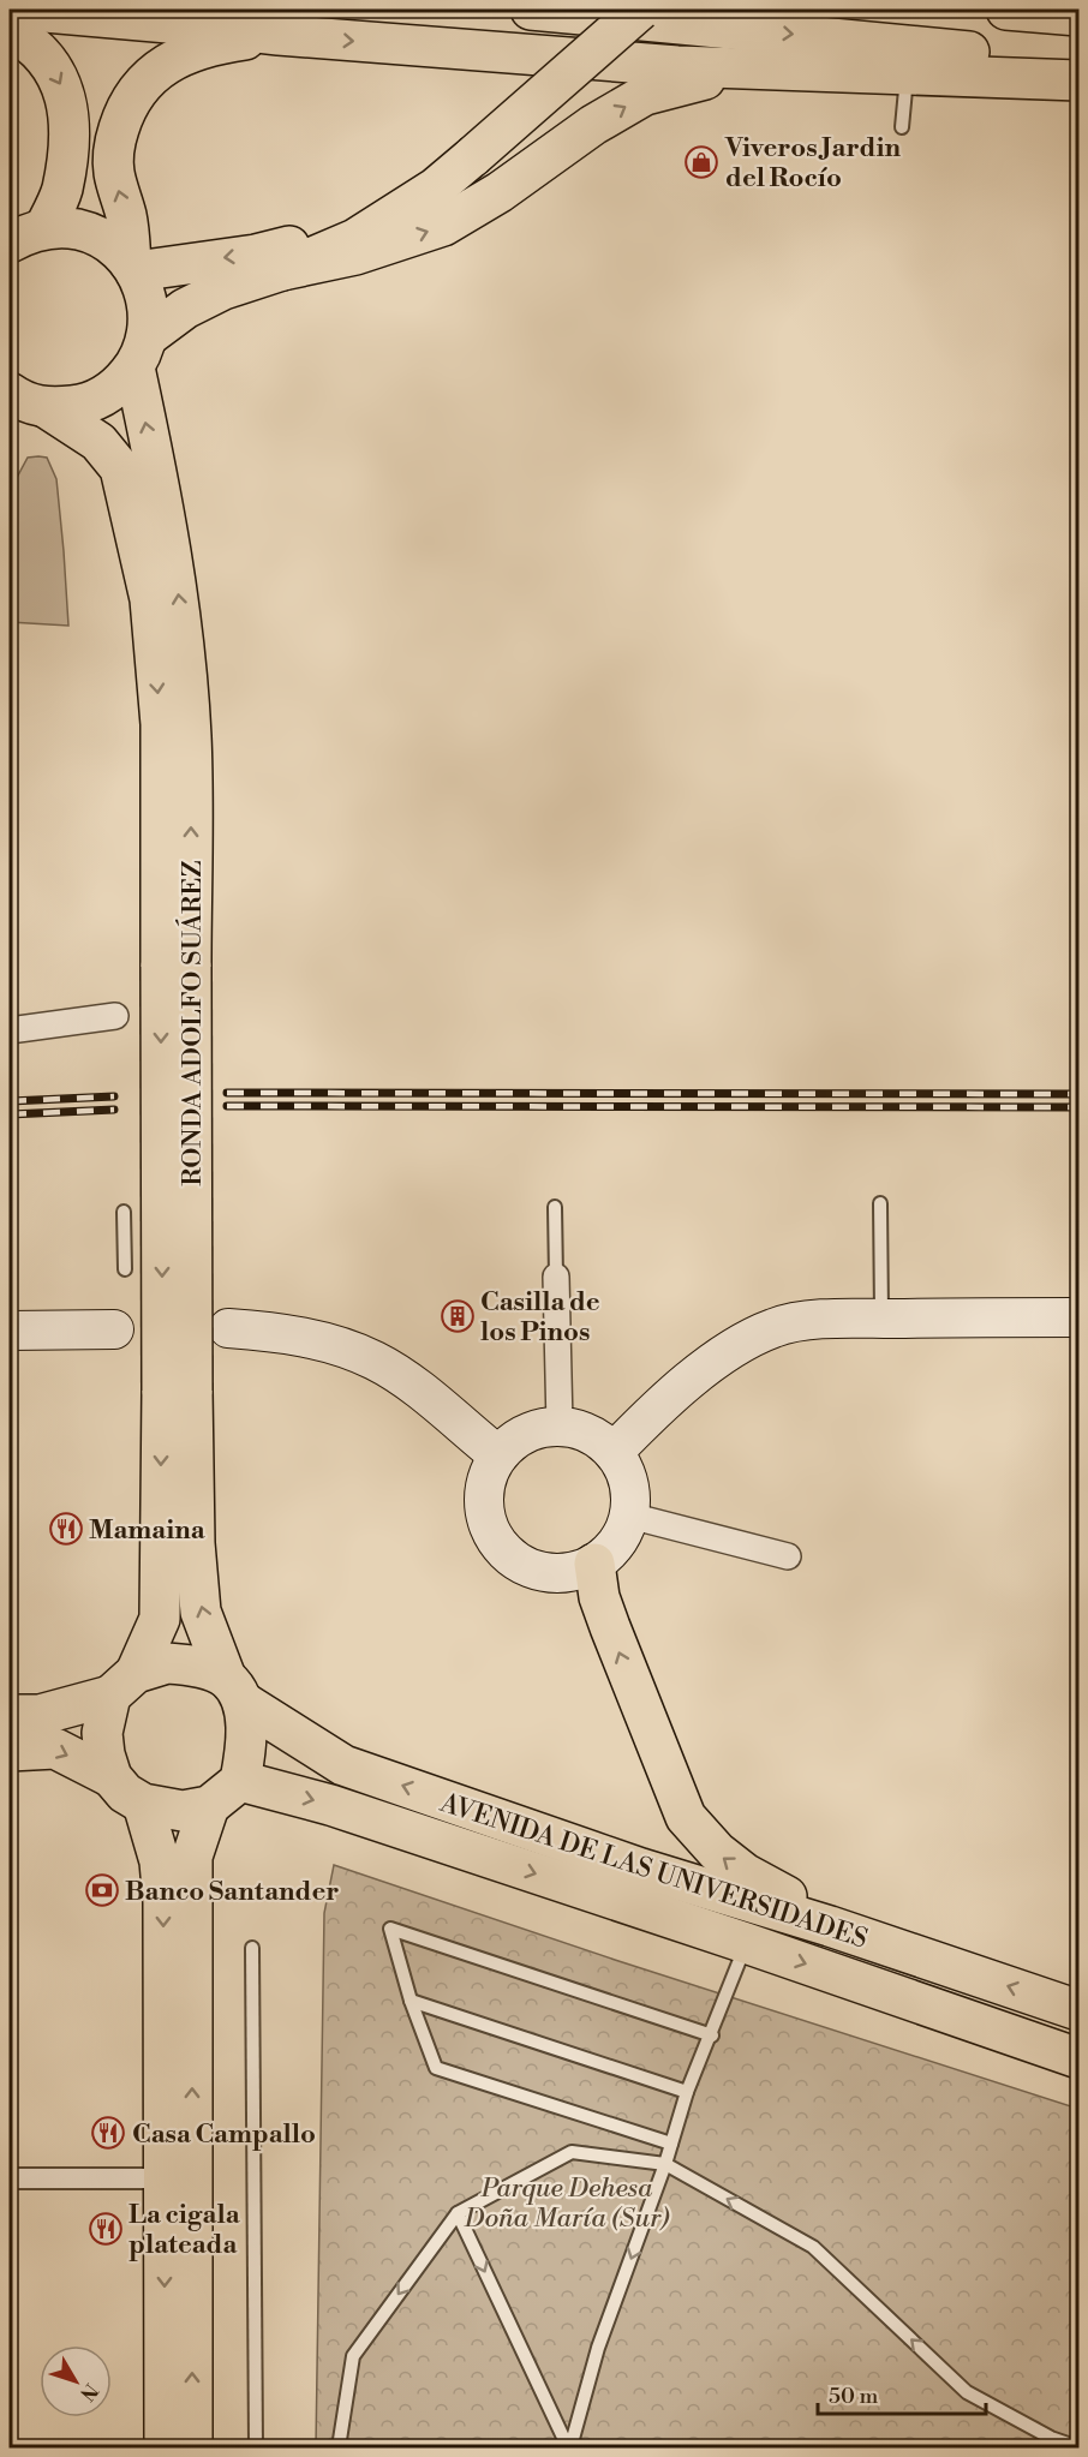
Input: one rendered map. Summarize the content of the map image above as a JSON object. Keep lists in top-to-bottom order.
{
  "streets": {
    "main road": ["RONDA ADOLFO SUÁREZ", "AVENIDA DE LAS UNIVERSIDADES"]
  },
  "crossings": [
    ["RONDA ADOLFO SUÁREZ", "AVENIDA DE LAS UNIVERSIDADES"]
  ],
  "parks": ["Parque Dehesa Doña María (Sur)"],
  "places": {
    "shop": ["Viveros Jardin del Rocío"],
    "building": ["Casilla de los Pinos"],
    "restaurant": ["Mamaina", "Casa Campallo", "La cigala plateada"],
    "bank": ["Banco Santander"]
  },
  "scale_bar": "50 m",
  "north": "bottom right"
}
